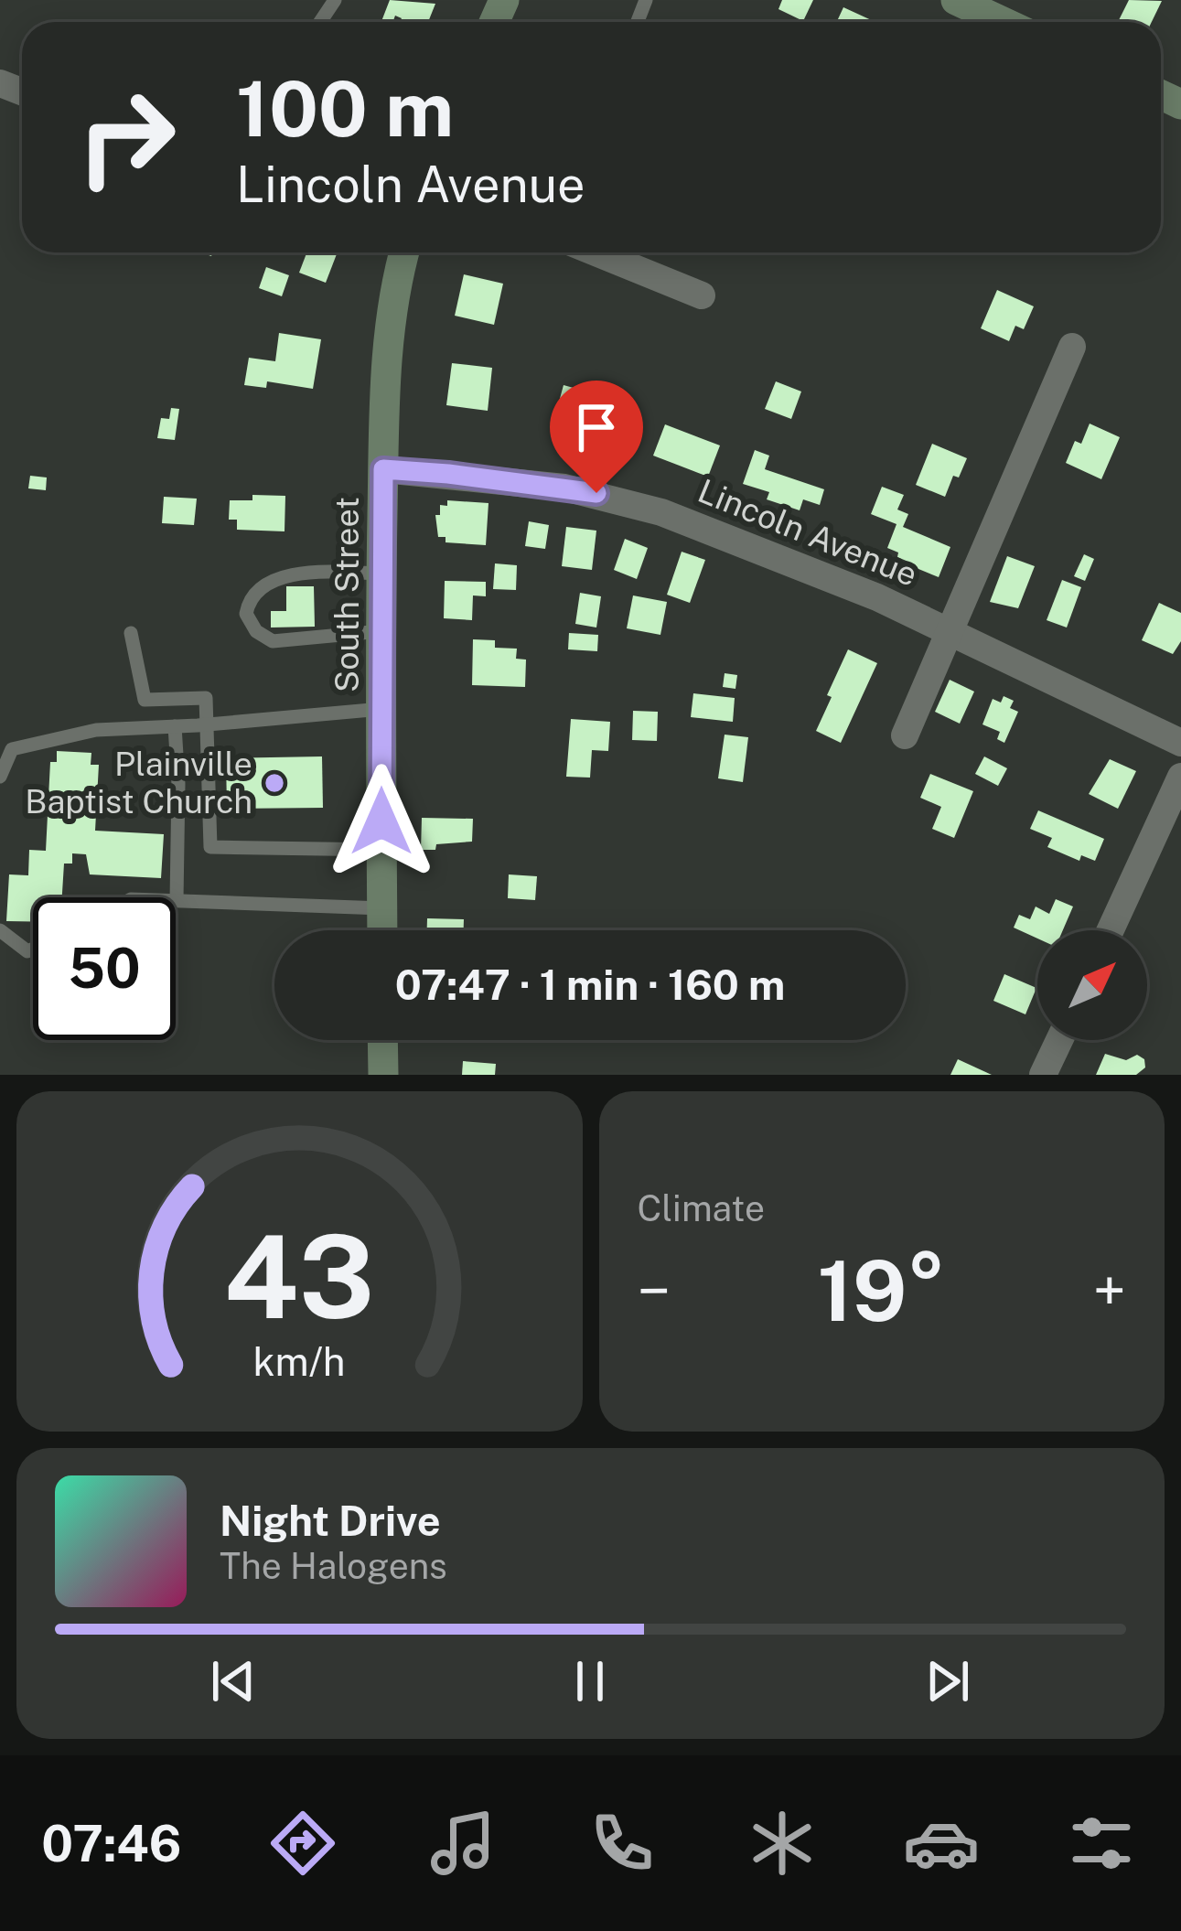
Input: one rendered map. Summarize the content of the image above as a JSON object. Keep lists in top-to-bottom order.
{
  "streets": {
    "main road": ["South Street"],
    "street": ["Lincoln Avenue"]
  },
  "crossings": [
    ["Lincoln Avenue", "South Street"]
  ],
  "places": ["Plainville Baptist Church"],
  "north": "top right",
  "page": {
    "turn": ["100 m", "Lincoln Avenue"],
    "limit": "50",
    "trip": "07:47 · 1 min · 160 m",
    "tile": "Climate",
    "heat": ["−", "19°", "+"],
    "song": ["Night Drive", "The Halogens"],
    "tabs": "07:46",
    "gauge": ["43", "km/h"]
  }
}
